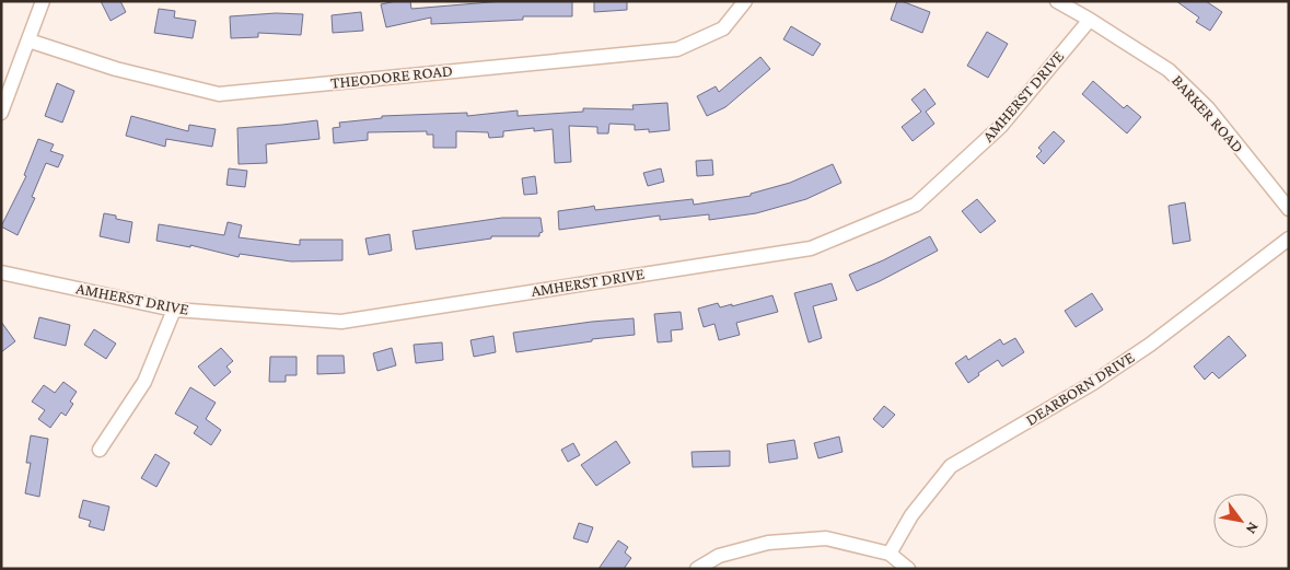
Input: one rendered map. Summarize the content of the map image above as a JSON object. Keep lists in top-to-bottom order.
{
  "streets": {
    "street": [
      "THEODORE ROAD",
      "AMHERST DRIVE",
      "BARKER ROAD",
      "DEARBORN DRIVE"
    ]
  },
  "crossings": [
    ["AMHERST DRIVE", "BARKER ROAD"]
  ],
  "north": "bottom right"
}
